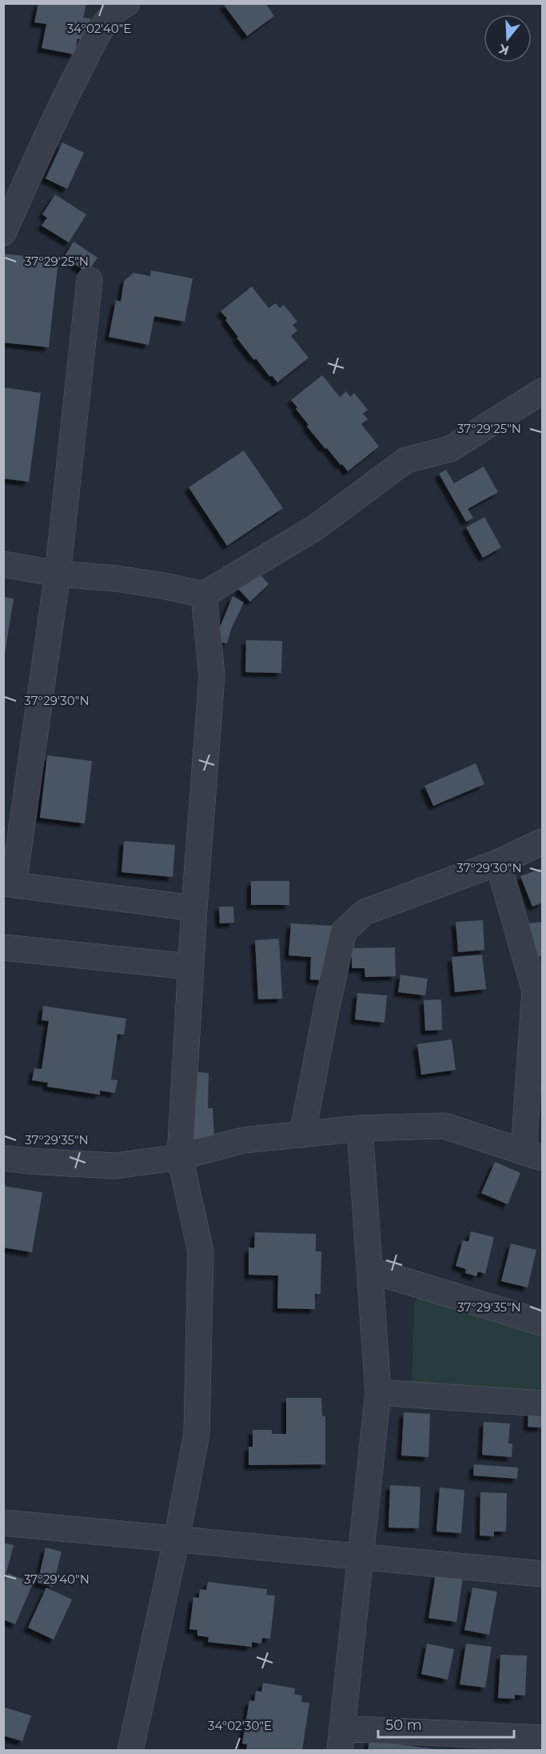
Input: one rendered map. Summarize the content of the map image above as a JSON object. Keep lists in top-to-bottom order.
{
  "scale_bar": "50 m",
  "north": "bottom",
  "coordinates": [
    "34°02'40\"E",
    "37°29'25\"N",
    "37°29'30\"N",
    "37°29'35\"N",
    "37°29'40\"N",
    "34°02'30\"E"
  ]
}
